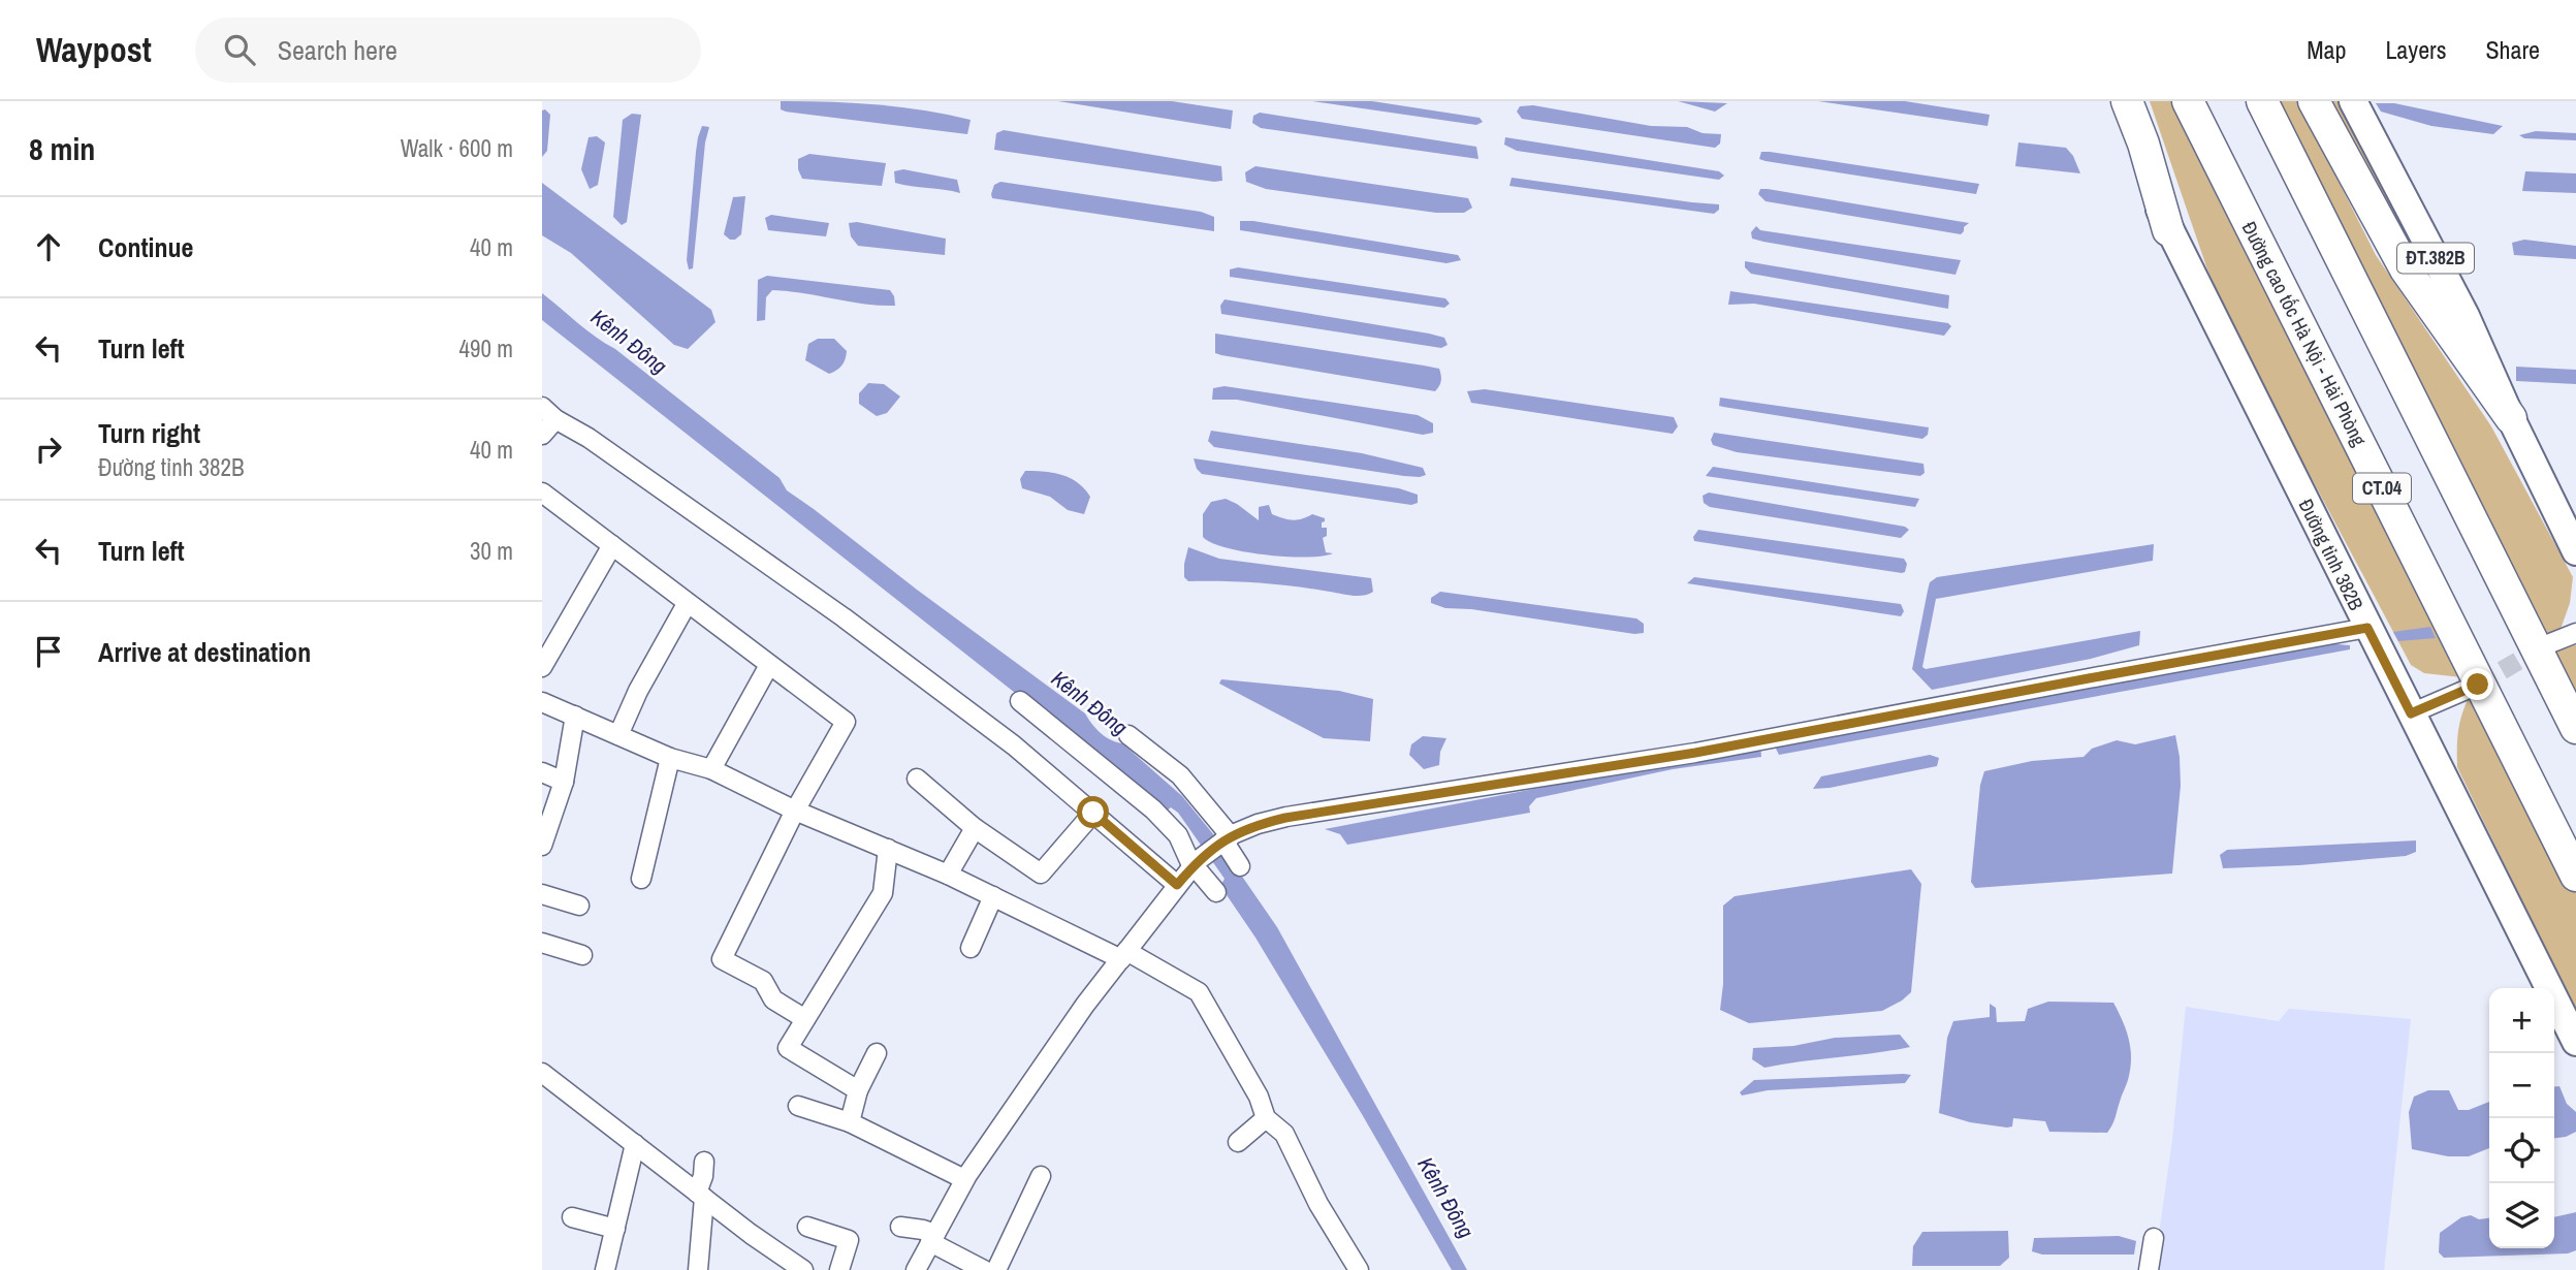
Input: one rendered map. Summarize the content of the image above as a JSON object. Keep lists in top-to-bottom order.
{
  "streets": {
    "highway": ["Đường cao tốc Hà Nội - Hải Phòng", "CT.04"],
    "main road": ["ĐT.382B", "Đường tỉnh 382B"]
  },
  "water": ["Kênh Đông"],
  "page": {
    "header": "Waypost",
    "search": "Search here",
    "nav": ["Map", "Layers", "Share"],
    "heading": ["8 min", "Walk · 600 m"],
    "list": [
      ["Continue", "40 m"],
      ["Turn left", "490 m"],
      ["Turn right", "Đường tỉnh 382B", "40 m"],
      ["Turn left", "30 m"],
      "Arrive at destination"
    ],
    "map_buttons": ["+", "−"]
  }
}
